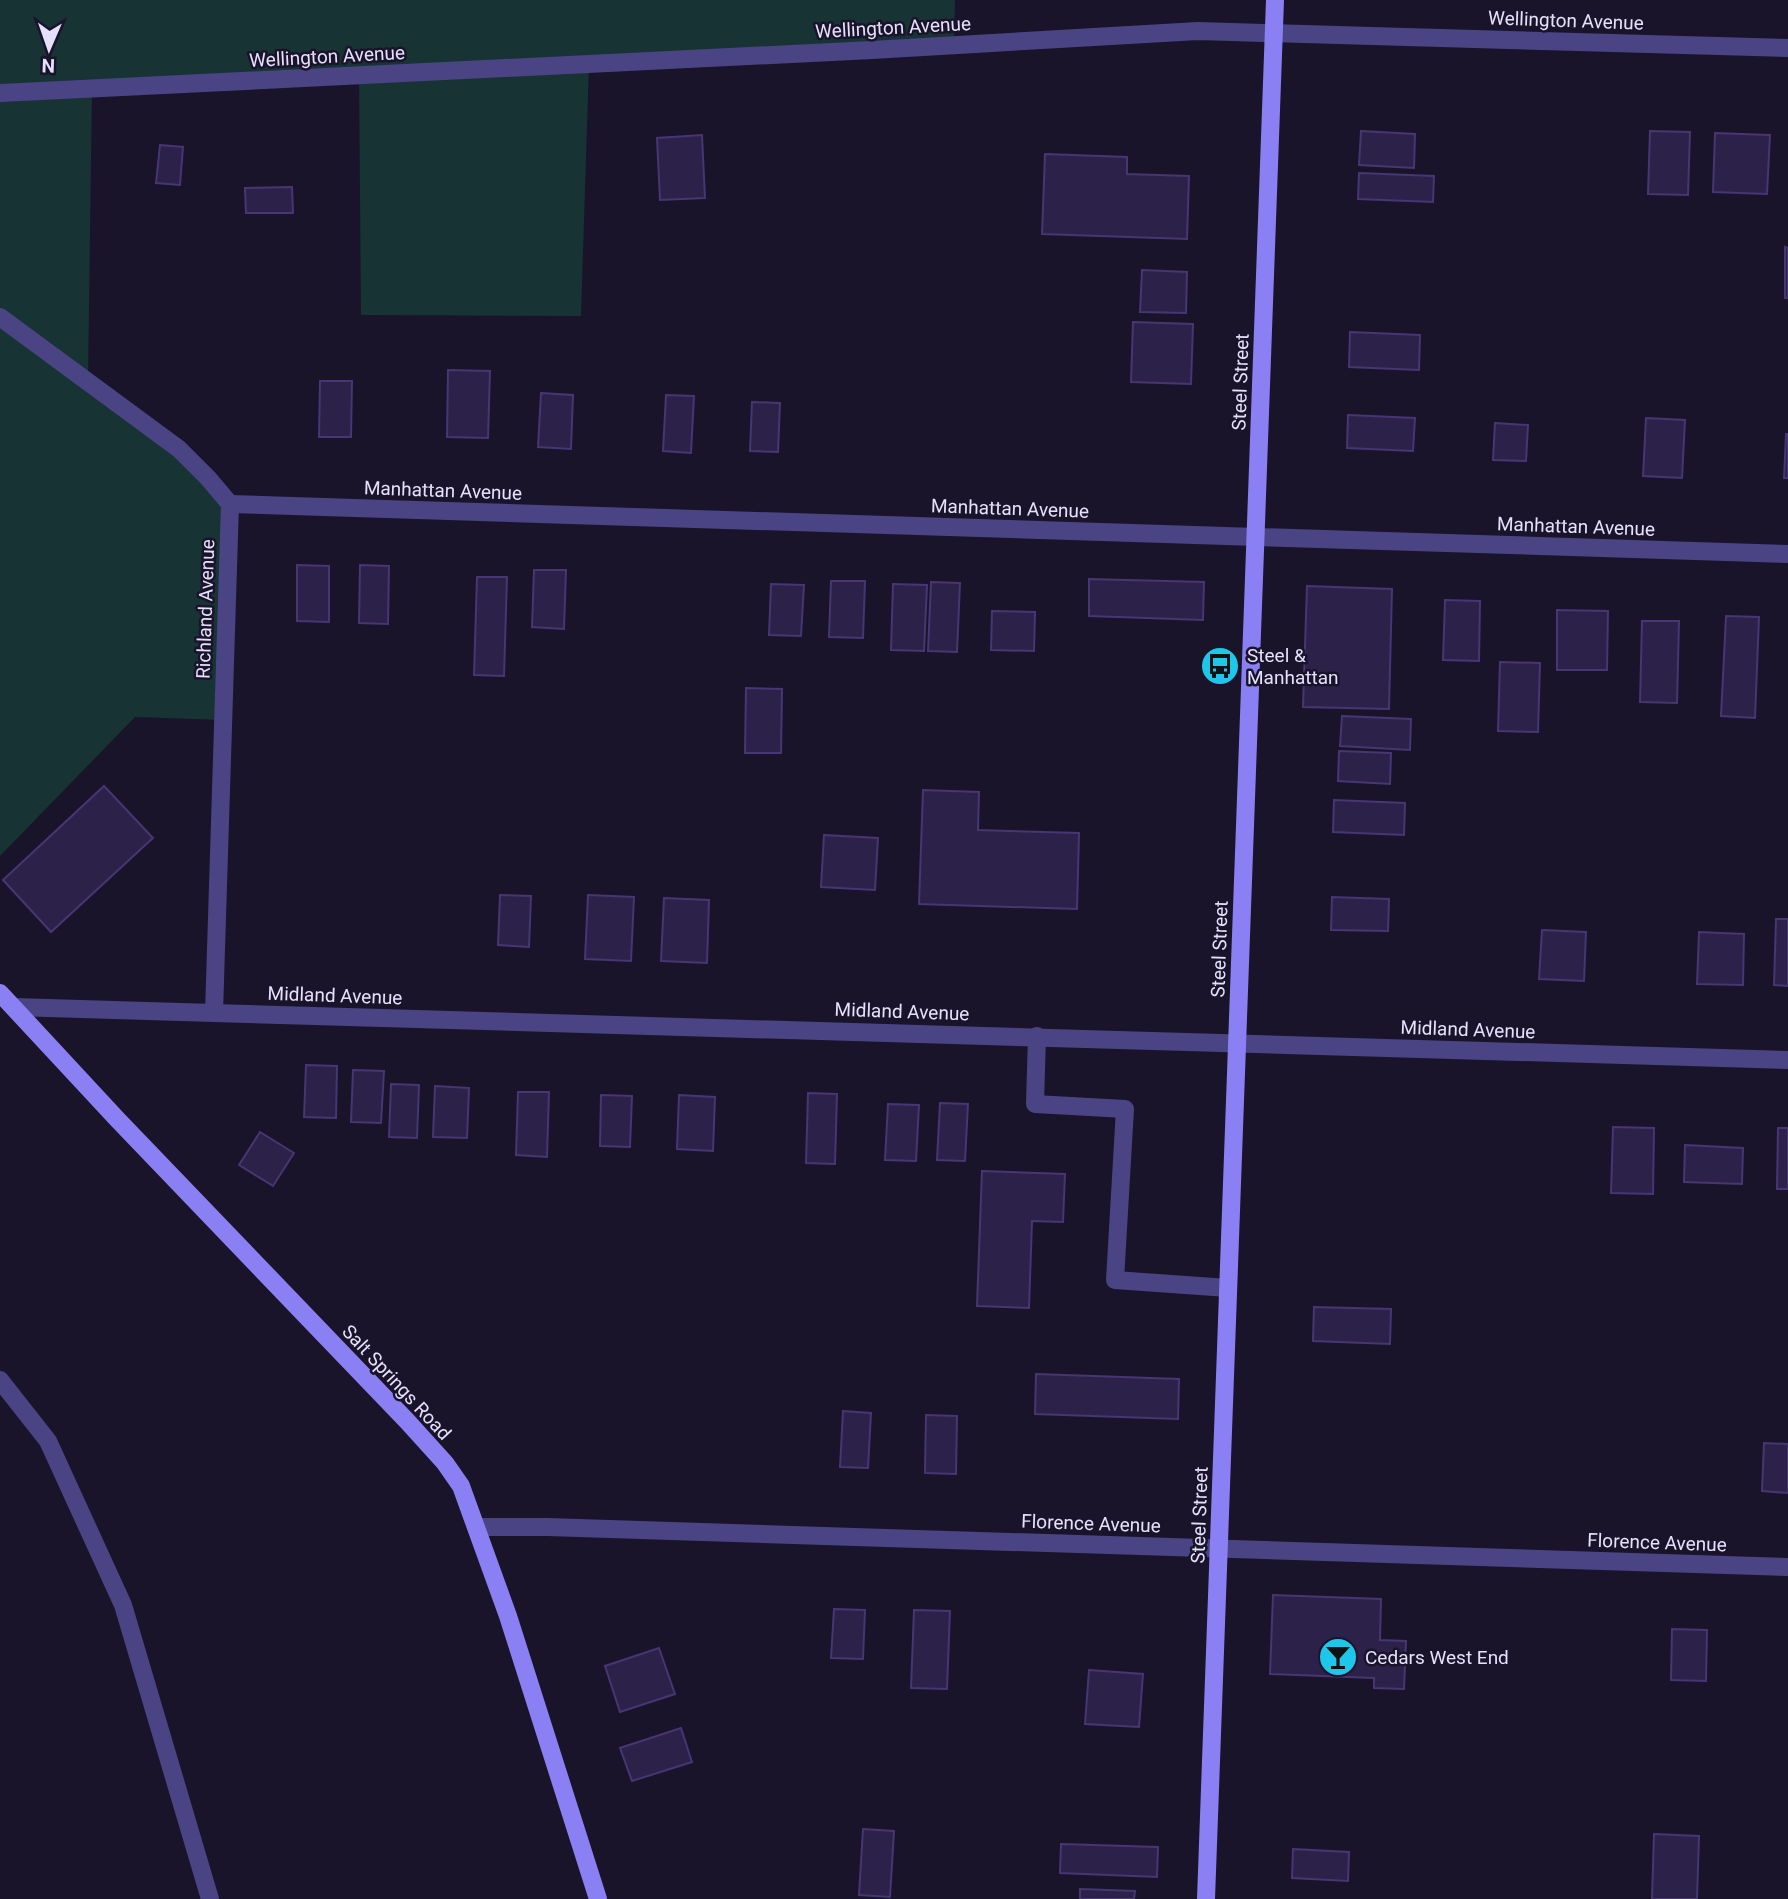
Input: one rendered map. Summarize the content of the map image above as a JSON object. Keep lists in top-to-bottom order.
{
  "streets": {
    "street": [
      "Wellington Avenue",
      "Steel Street",
      "Manhattan Avenue",
      "Richland Avenue",
      "Midland Avenue",
      "Salt Springs Road",
      "Florence Avenue"
    ]
  },
  "crossings": [
    ["Wellington Avenue", "Steel Street"],
    ["Steel Street", "Manhattan Avenue"],
    ["Steel Street", "Midland Avenue"],
    ["Steel Street", "Florence Avenue"],
    ["Manhattan Avenue", "Richland Avenue"],
    ["Richland Avenue", "Midland Avenue"],
    ["Midland Avenue", "Salt Springs Road"],
    ["Salt Springs Road", "Florence Avenue"]
  ],
  "places": {
    "bus stop": ["Steel & Manhattan"],
    "bar": ["Cedars West End"]
  },
  "north": "bottom"
}
